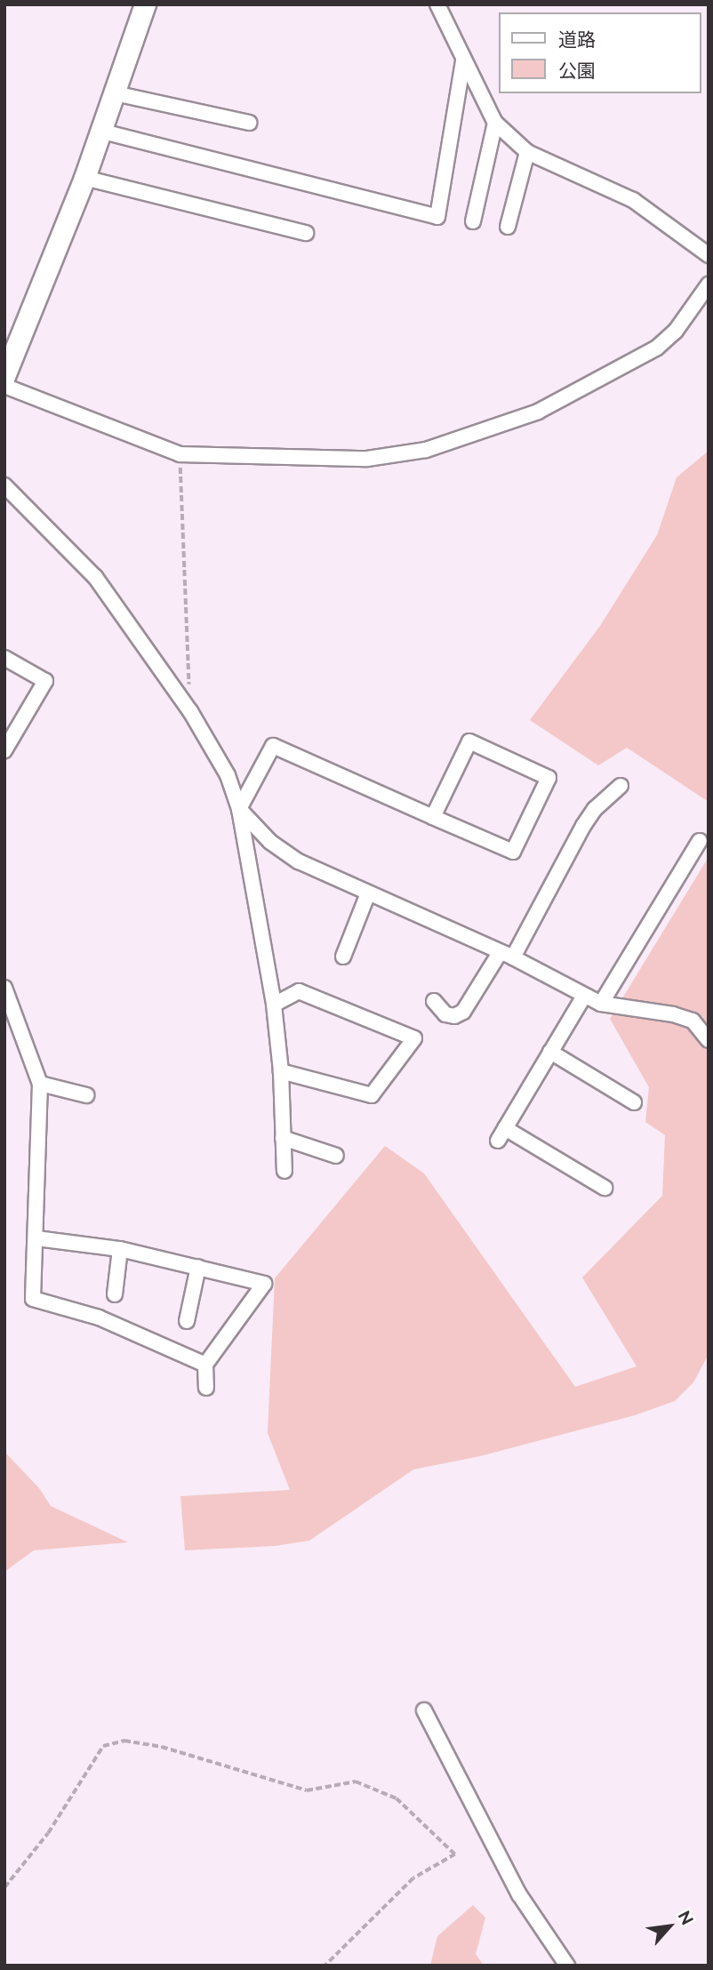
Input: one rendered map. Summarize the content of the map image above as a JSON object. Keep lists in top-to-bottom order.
{
  "legend": ["道路", "公園"],
  "north": "top right"
}
